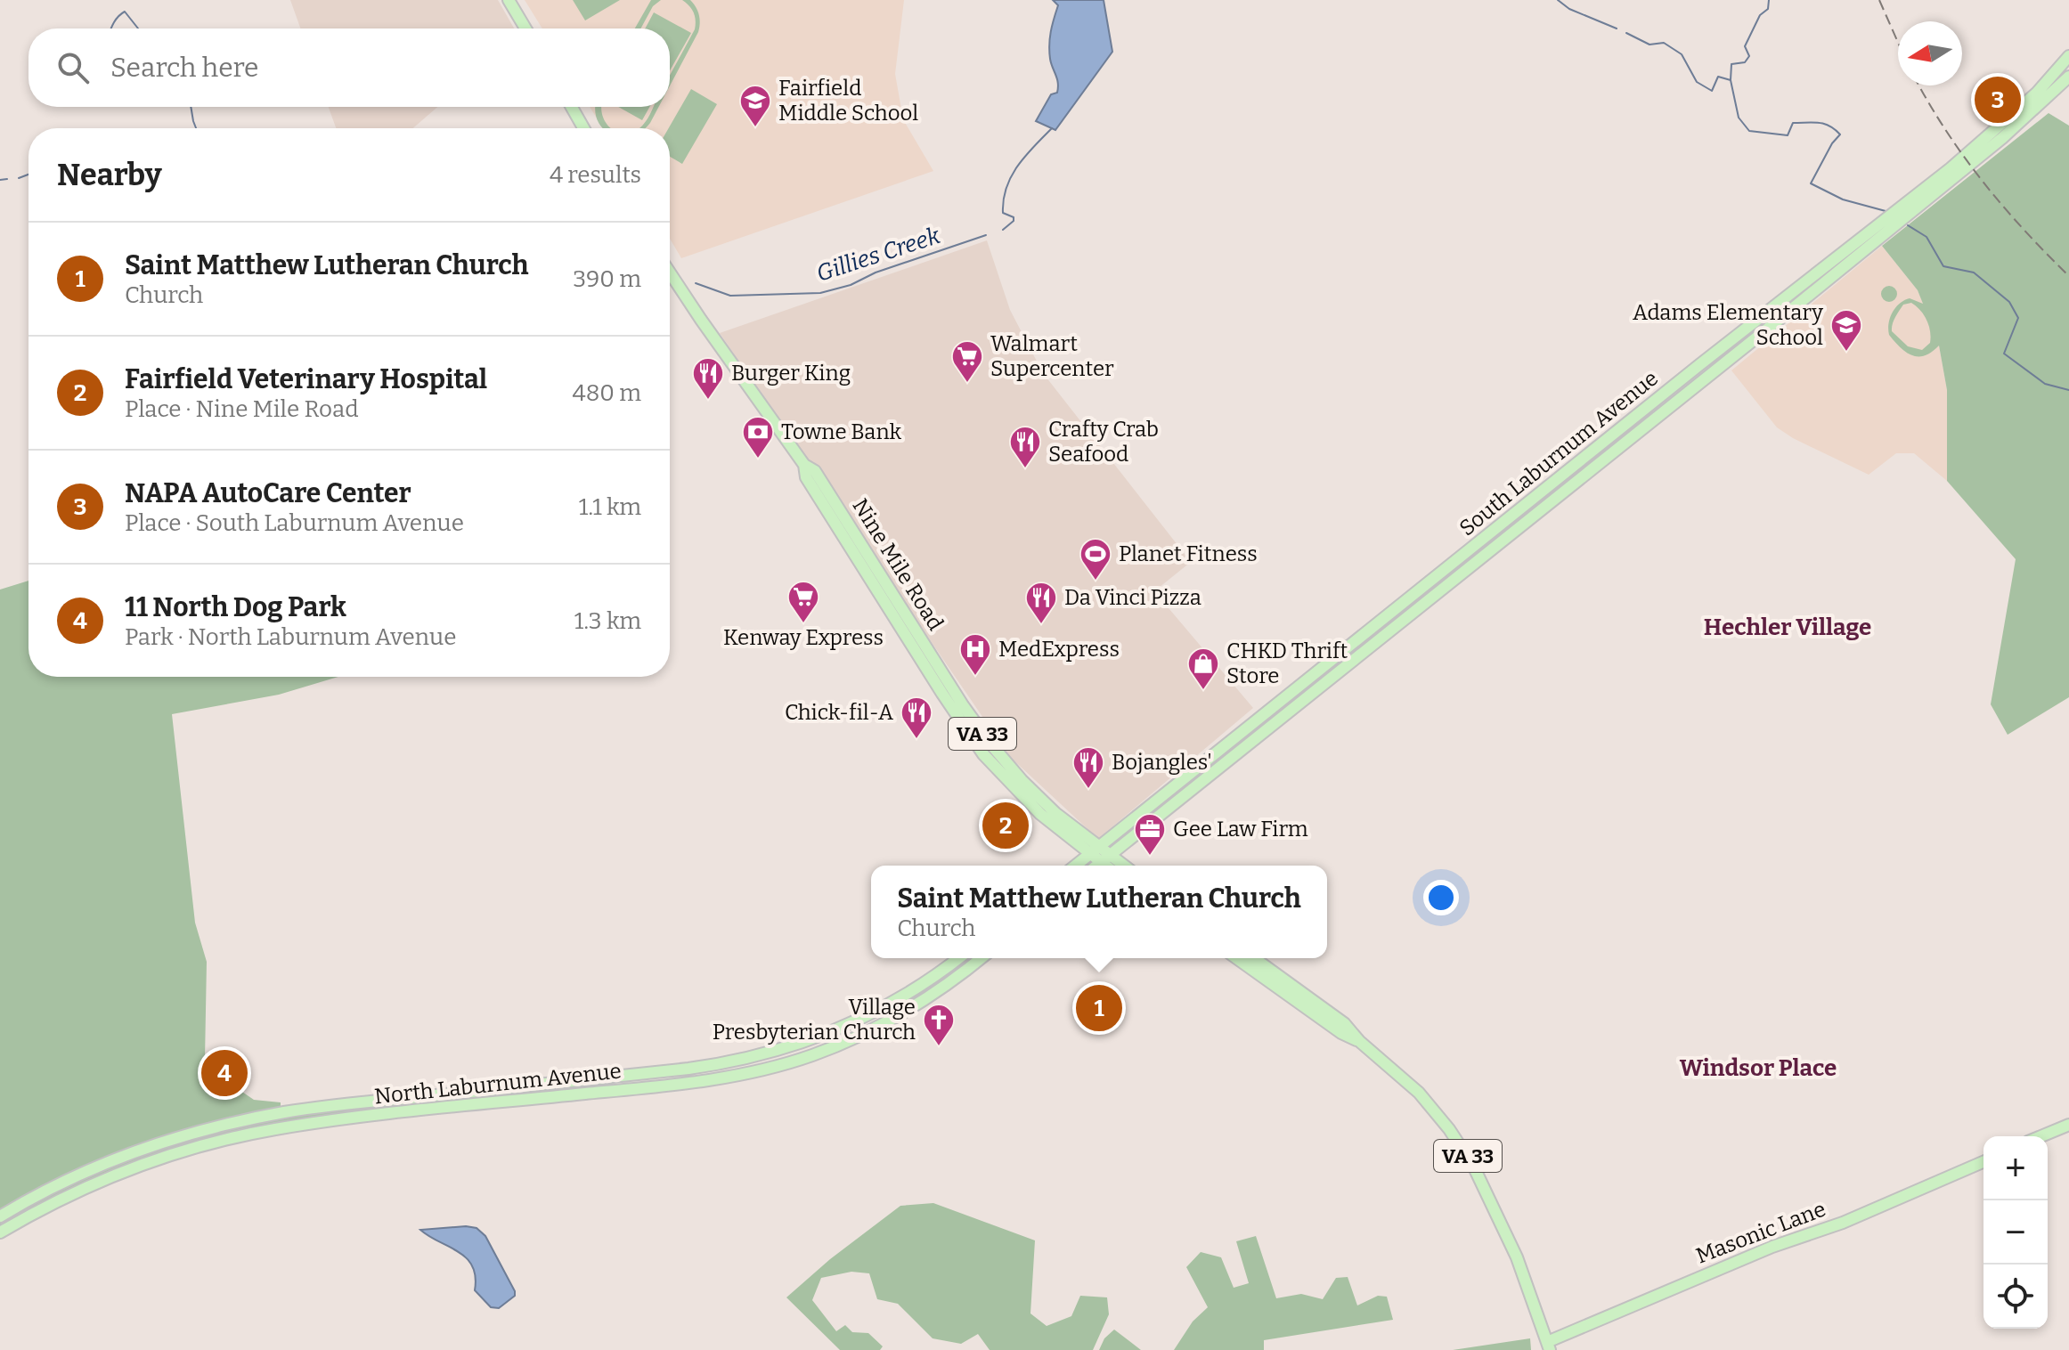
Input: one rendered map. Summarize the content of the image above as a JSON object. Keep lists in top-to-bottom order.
{
  "streets": {
    "main road": [
      "South Laburnum Avenue",
      "Nine Mile Road",
      "VA 33",
      "North Laburnum Avenue",
      "Masonic Lane"
    ]
  },
  "crossings": [
    ["South Laburnum Avenue", "Nine Mile Road"],
    ["VA 33", "Masonic Lane"]
  ],
  "districts": ["Hechler Village", "Windsor Place"],
  "water": ["Gillies Creek"],
  "places": {
    "school or university": ["Fairfield Middle School", "Adams Elementary School"],
    "supermarket": ["Walmart Supercenter", "Kenway Express"],
    "restaurant": [
      "Burger King",
      "Crafty Crab Seafood",
      "Da Vinci Pizza",
      "Chick-fil-A",
      "Bojangles'"
    ],
    "bank": ["Towne Bank"],
    "sports": ["Planet Fitness"],
    "hospital": ["MedExpress"],
    "shop": ["CHKD Thrift Store"],
    "office": ["Gee Law Firm"],
    "church": ["Village Presbyterian Church"]
  },
  "north": "left",
  "page": {
    "search": "Search here",
    "pins": [
      "3",
      "2",
      "1",
      "4"
    ],
    "heading": ["Nearby", "4 results"],
    "list": [
      {
        "mark": "1",
        "name": "Saint Matthew Lutheran Church",
        "note": "Church",
        "value": "390 m"
      },
      {
        "mark": "2",
        "name": "Fairfield Veterinary Hospital",
        "note": "Place · Nine Mile Road",
        "value": "480 m"
      },
      {
        "mark": "3",
        "name": "NAPA AutoCare Center",
        "note": "Place · South Laburnum Avenue",
        "value": "1.1 km"
      },
      {
        "mark": "4",
        "name": "11 North Dog Park",
        "note": "Park · North Laburnum Avenue",
        "value": "1.3 km"
      }
    ],
    "popup": ["Saint Matthew Lutheran Church", "Church"],
    "map_buttons": ["+", "−"]
  }
}
